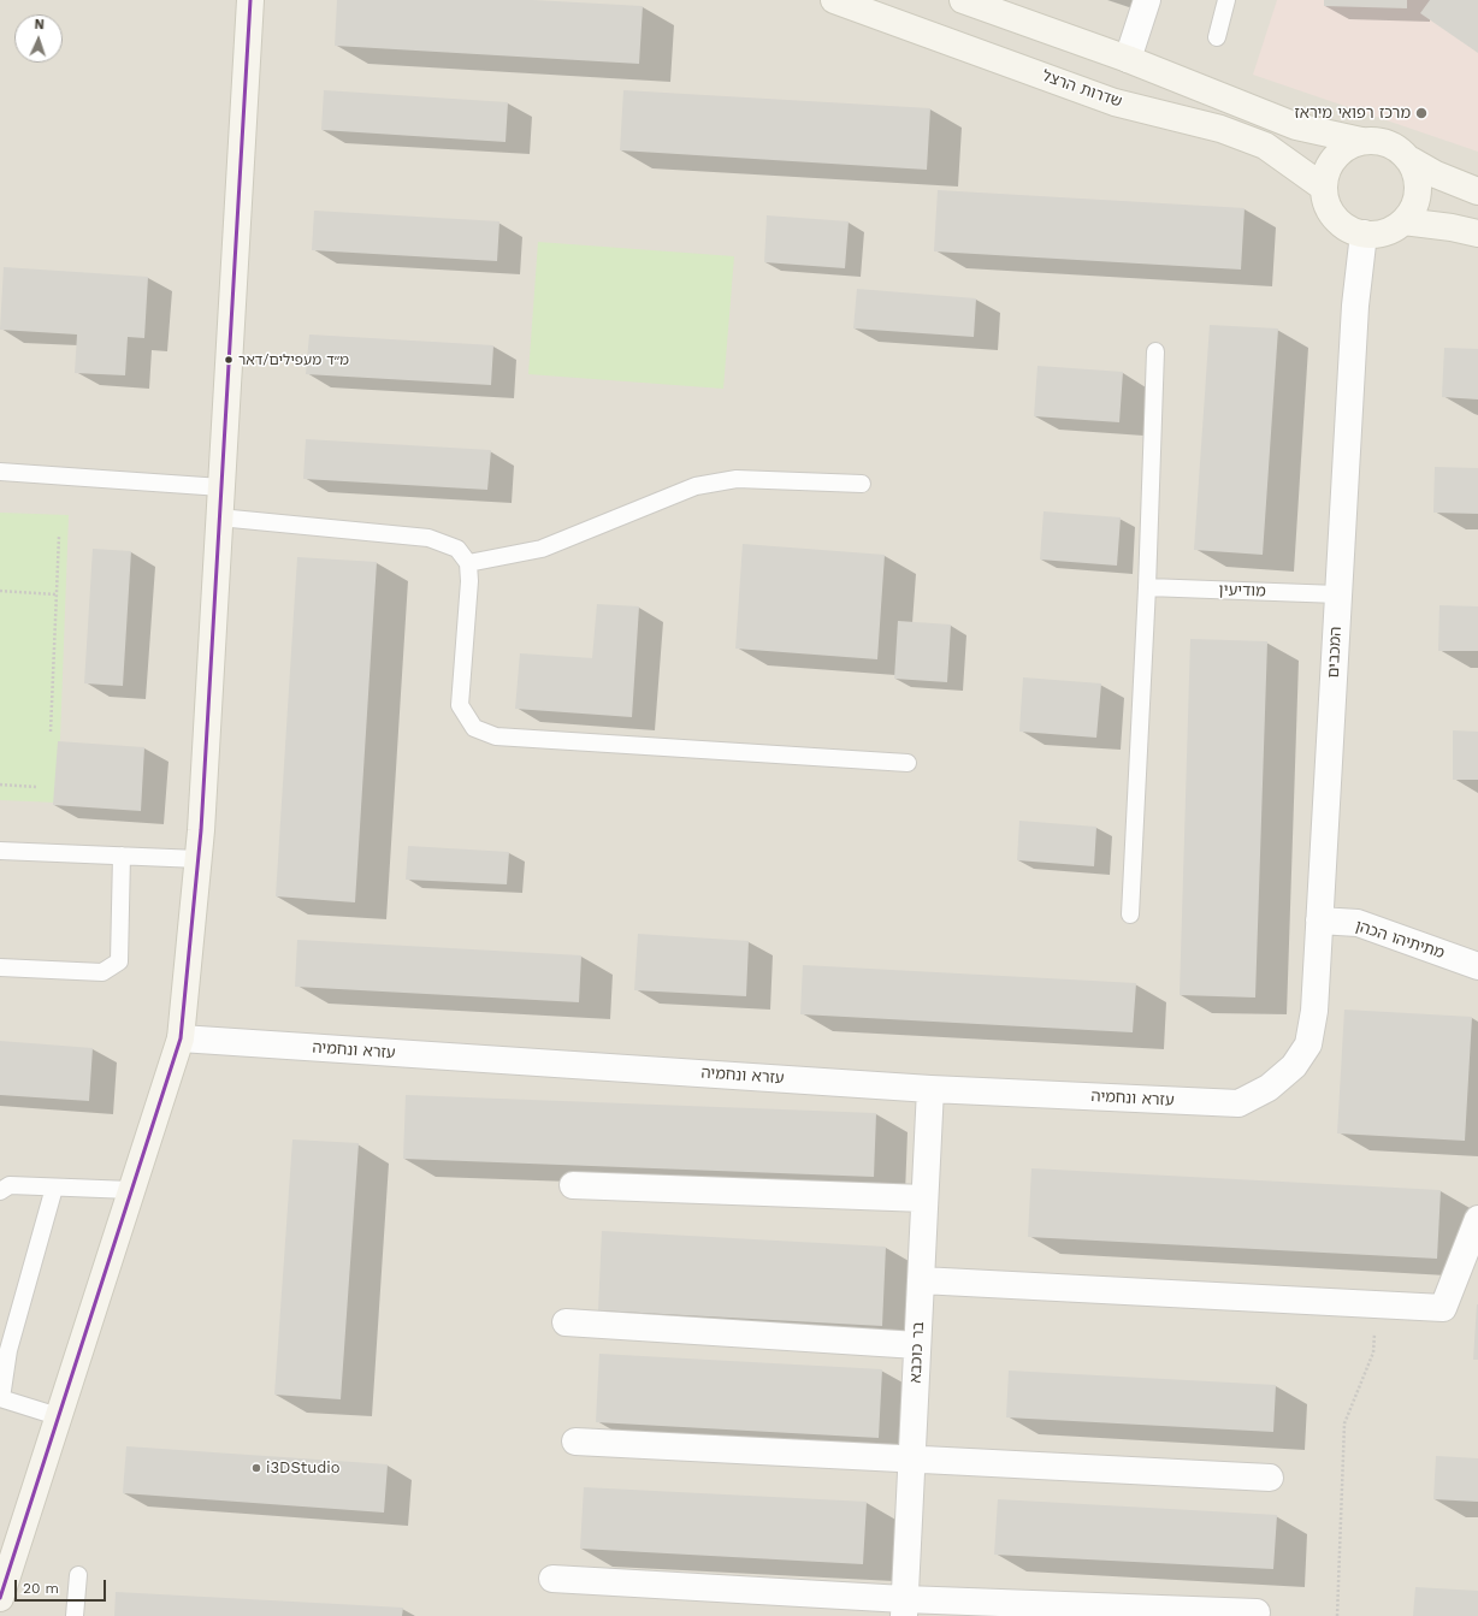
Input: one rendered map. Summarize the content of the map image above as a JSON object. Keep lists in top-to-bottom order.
{
  "streets": {
    "street": [
      "שדרות הרצל",
      "המכבים",
      "מתיתיהו הכהן",
      "עזרא ונחמיה",
      "בר כוכבא"
    ],
    "lane": ["מודיעין"]
  },
  "crossings": [
    ["שדרות הרצל", "המכבים"],
    ["מודיעין", "המכבים"],
    ["המכבים", "מתיתיהו הכהן"],
    ["המכבים", "עזרא ונחמיה"],
    ["עזרא ונחמיה", "בר כוכבא"]
  ],
  "places": ["מרכז רפואי מיראז", "מ״ד מעפילים/דאר", "i3DStudio"],
  "scale_bar": "20 m",
  "north": "top"
}
